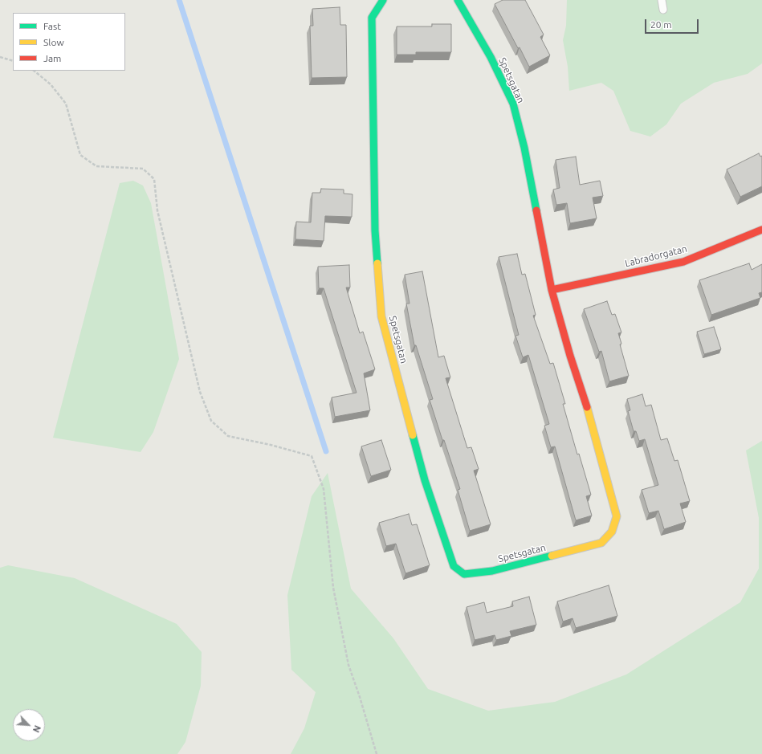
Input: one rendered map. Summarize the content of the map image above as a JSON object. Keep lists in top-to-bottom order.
{
  "streets": {
    "street": ["Spetsgatan", "Labradorgatan"]
  },
  "crossings": [
    ["Spetsgatan", "Labradorgatan"]
  ],
  "legend": ["Fast", "Slow", "Jam"],
  "scale_bar": "20 m",
  "north": "bottom right"
}
